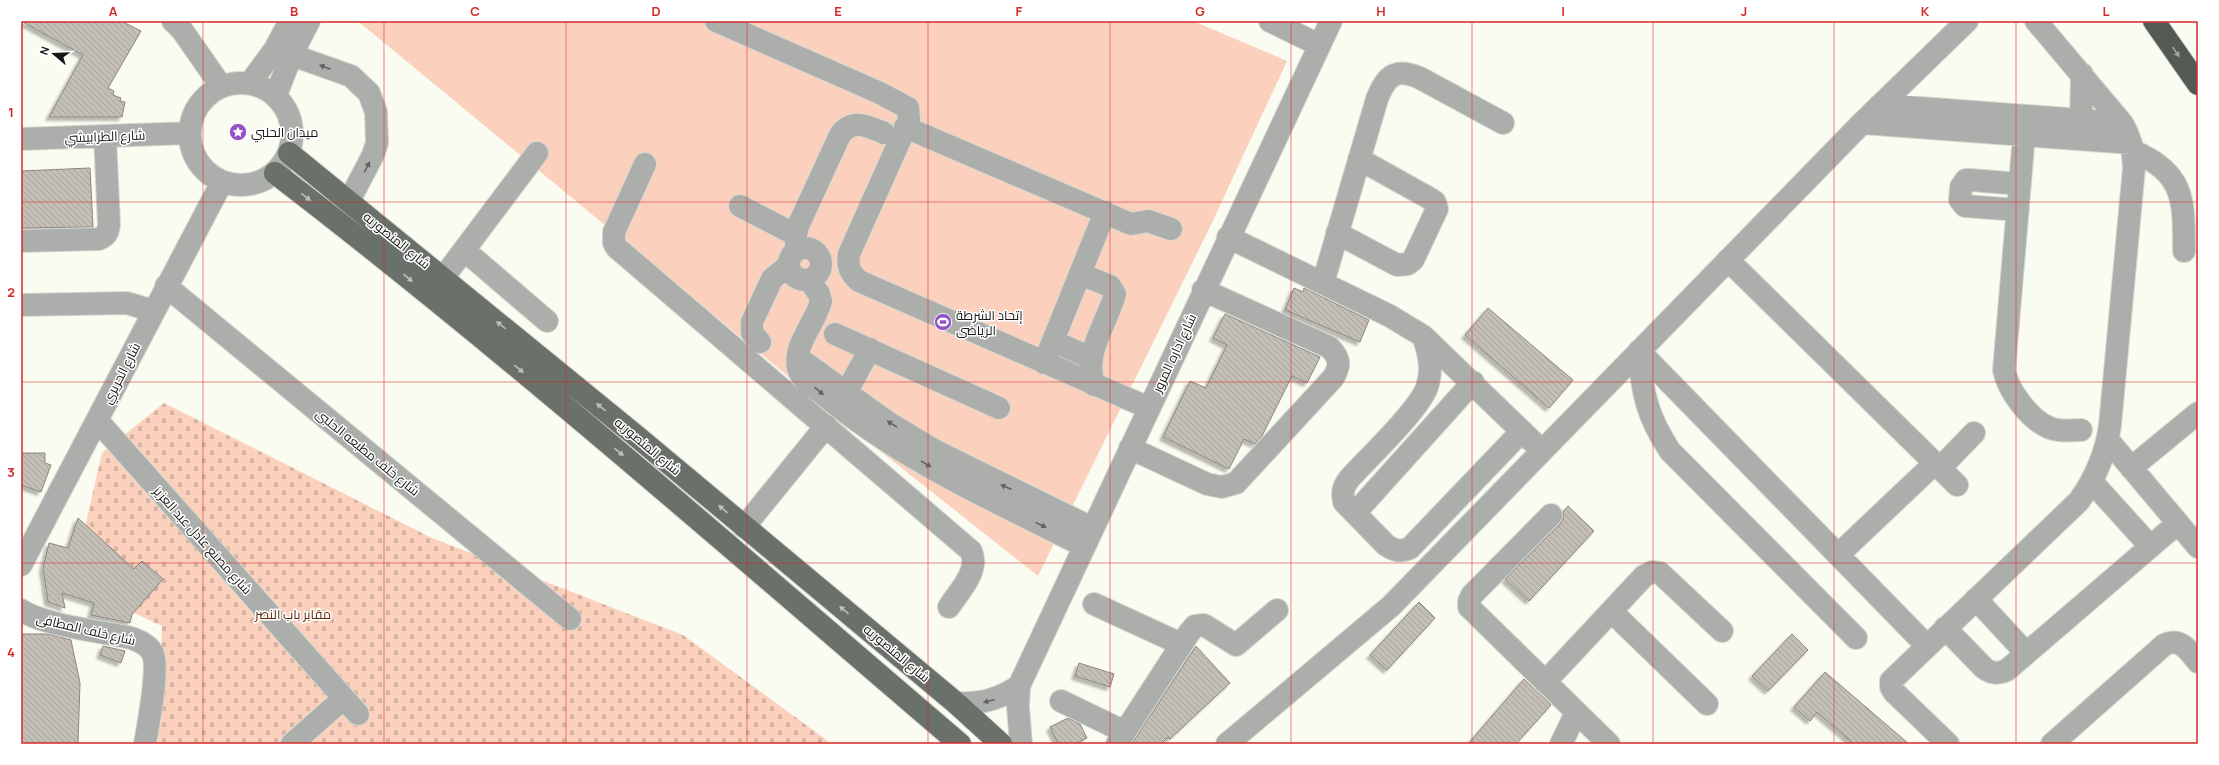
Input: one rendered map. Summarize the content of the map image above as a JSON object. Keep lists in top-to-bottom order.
{
  "streets": {
    "main road": ["شارع المنصوريه"],
    "street": [
      "شارع الطرابيشي",
      "شارع اداره المرور",
      "شارع الحريري",
      "شارع خلف مطبعه الحلبى",
      "شارع مصنع عادل عبد العزيز",
      "شارع خلف المطافى"
    ]
  },
  "crossings": [
    ["شارع الطرابيشي", "شارع المنصوريه"],
    ["شارع الطرابيشي", "شارع الحريري"],
    ["شارع المنصوريه", "شارع الحريري"],
    ["شارع الحريري", "شارع خلف مطبعه الحلبى"],
    ["شارع الحريري", "شارع مصنع عادل عبد العزيز"]
  ],
  "parks": ["مقابر باب النصر"],
  "places": {
    "place": ["ميدان الحلبي"],
    "sports": ["إتحاد الشرطة الرياضى"]
  },
  "north": "left",
  "grid": {
    "columns": [
      "A",
      "B",
      "C",
      "D",
      "E",
      "F",
      "G",
      "H",
      "I",
      "J",
      "K",
      "L"
    ],
    "rows": [
      "1",
      "2",
      "3",
      "4"
    ]
  }
}
